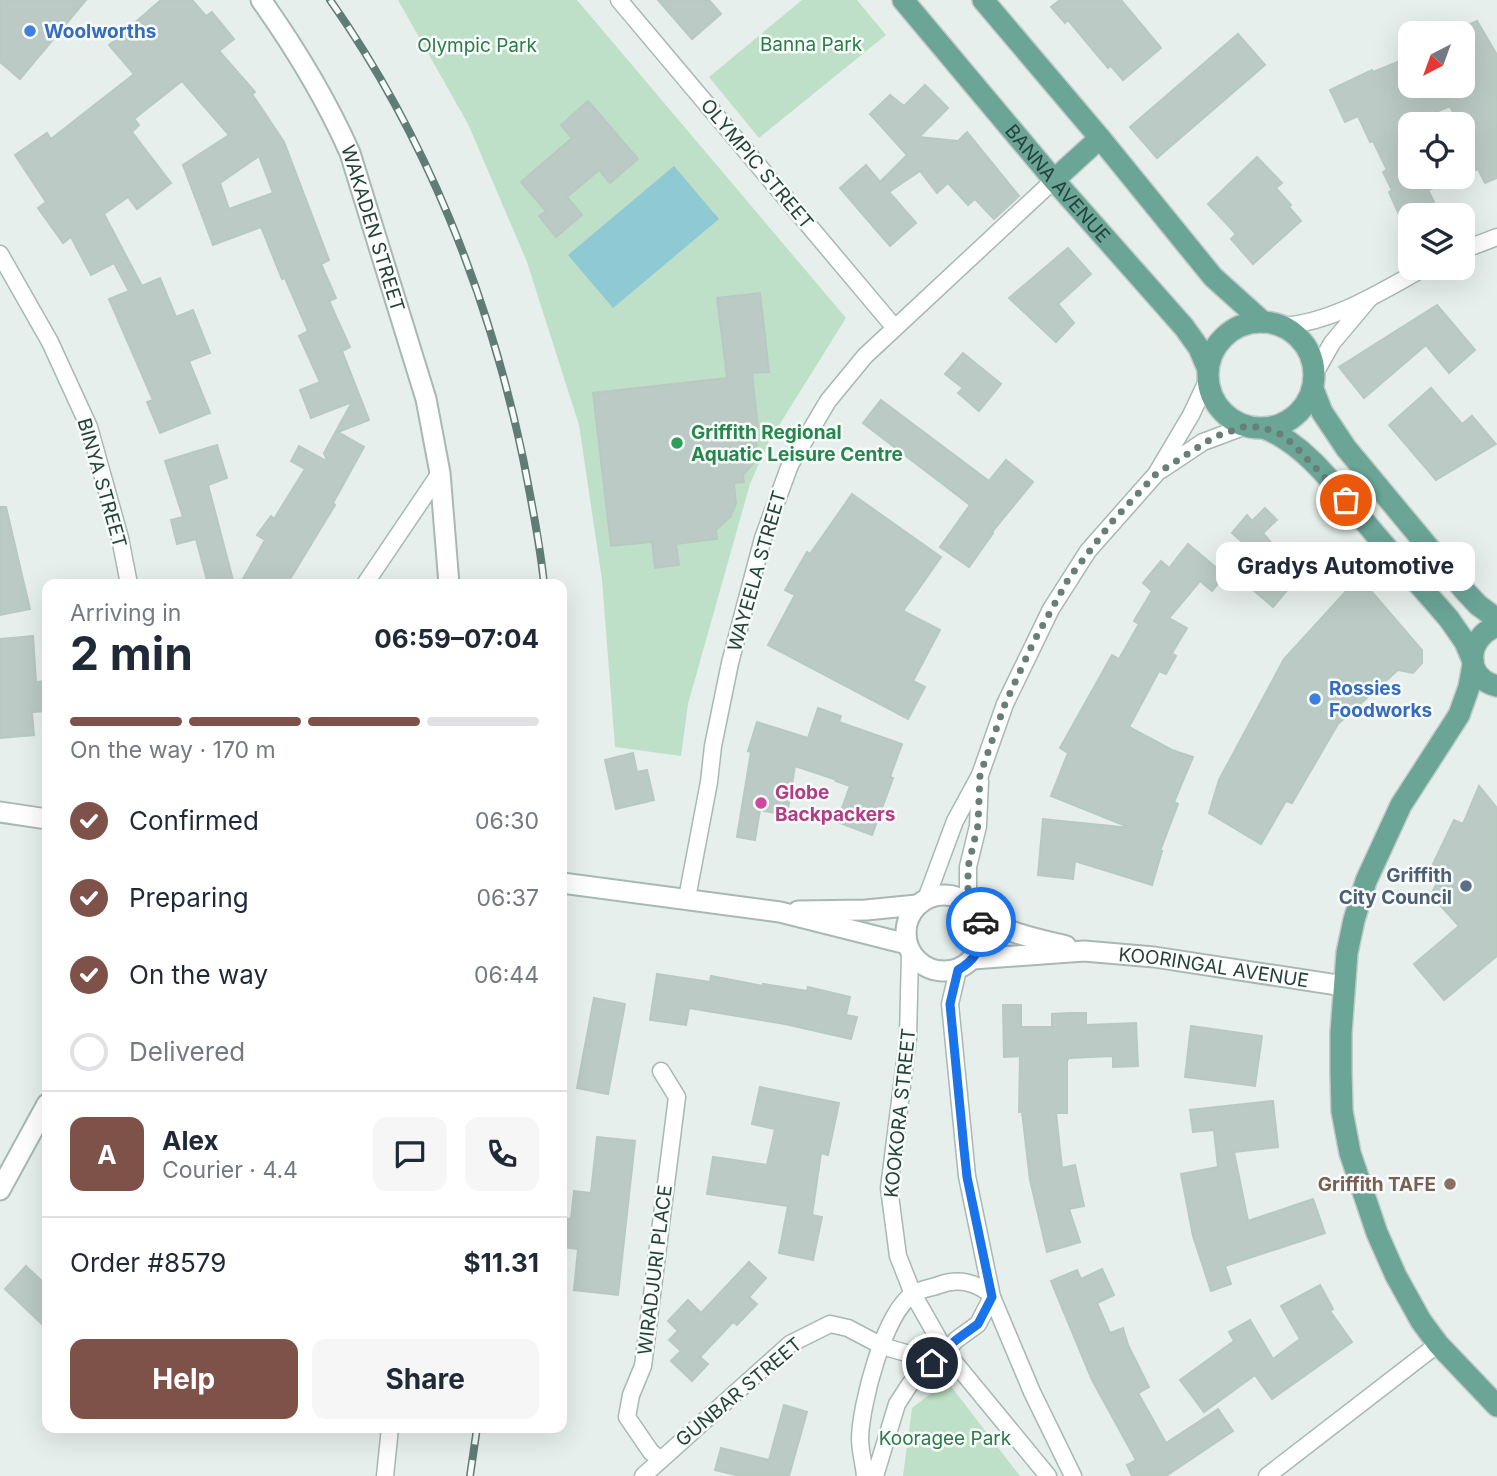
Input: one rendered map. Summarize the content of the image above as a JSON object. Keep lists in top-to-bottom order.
{
  "streets": {
    "main road": ["BANNA AVENUE"],
    "street": [
      "OLYMPIC STREET",
      "WAKADEN STREET",
      "BINYA STREET",
      "WAYEELA STREET",
      "KOORINGAL AVENUE",
      "KOOKORA STREET",
      "WIRADJURI PLACE",
      "GUNBAR STREET"
    ]
  },
  "crossings": [
    ["OLYMPIC STREET", "WAYEELA STREET"],
    ["BANNA AVENUE", "WAYEELA STREET"],
    ["KOORINGAL AVENUE", "KOOKORA STREET"],
    ["KOOKORA STREET", "GUNBAR STREET"],
    ["WIRADJURI PLACE", "GUNBAR STREET"]
  ],
  "parks": ["Banna Park", "Olympic Park", "Kooragee Park"],
  "places": [
    "Woolworths",
    "Griffith Regional Aquatic Leisure Centre",
    "Gradys Automotive",
    "Rossies Foodworks",
    "Globe Backpackers",
    "Griffith City Council",
    "Griffith TAFE"
  ],
  "north": "bottom left",
  "page": {
    "bubble": "Gradys Automotive",
    "heading": ["2 min", "Arriving in", "06:59–07:04"],
    "panel": [
      "Alex",
      "Courier · 4.4",
      "Order #8579",
      "$11.31"
    ],
    "bar": "On the way · 170 m",
    "list": [
      ["Confirmed", "06:30"],
      ["Preparing", "06:37"],
      ["On the way", "06:44"],
      "Delivered"
    ],
    "round": "A",
    "buttons": ["Help", "Share"]
  }
}
